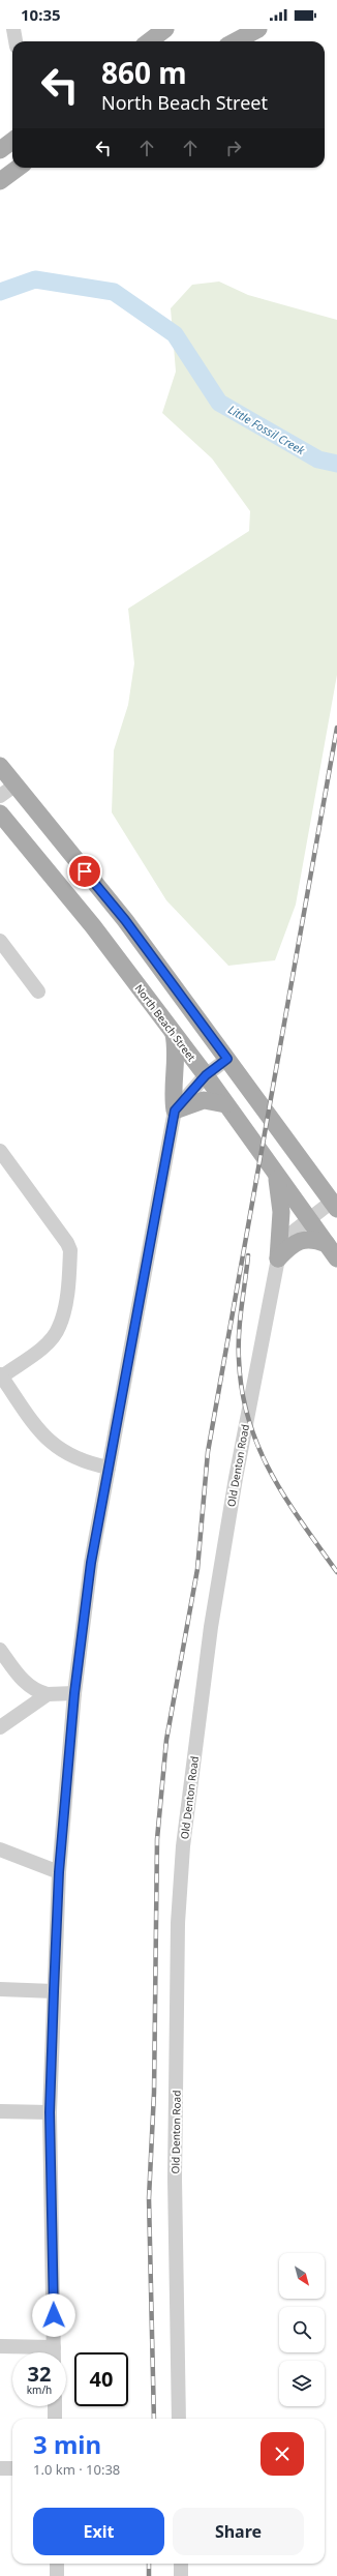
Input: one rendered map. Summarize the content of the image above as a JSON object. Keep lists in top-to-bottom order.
{
  "streets": {
    "main road": ["North Beach Street"],
    "street": ["Old Denton Road"]
  },
  "crossings": [
    ["North Beach Street", "Old Denton Road"]
  ],
  "water": ["Little Fossil Creek"],
  "north": "bottom right",
  "page": {
    "status": "10:35",
    "turn": ["860 m", "North Beach Street"],
    "speed": "32 km/h",
    "limit": "40",
    "heading": ["3 min", "1.0 km · 10:38"],
    "buttons": ["Exit", "Share"]
  }
}
